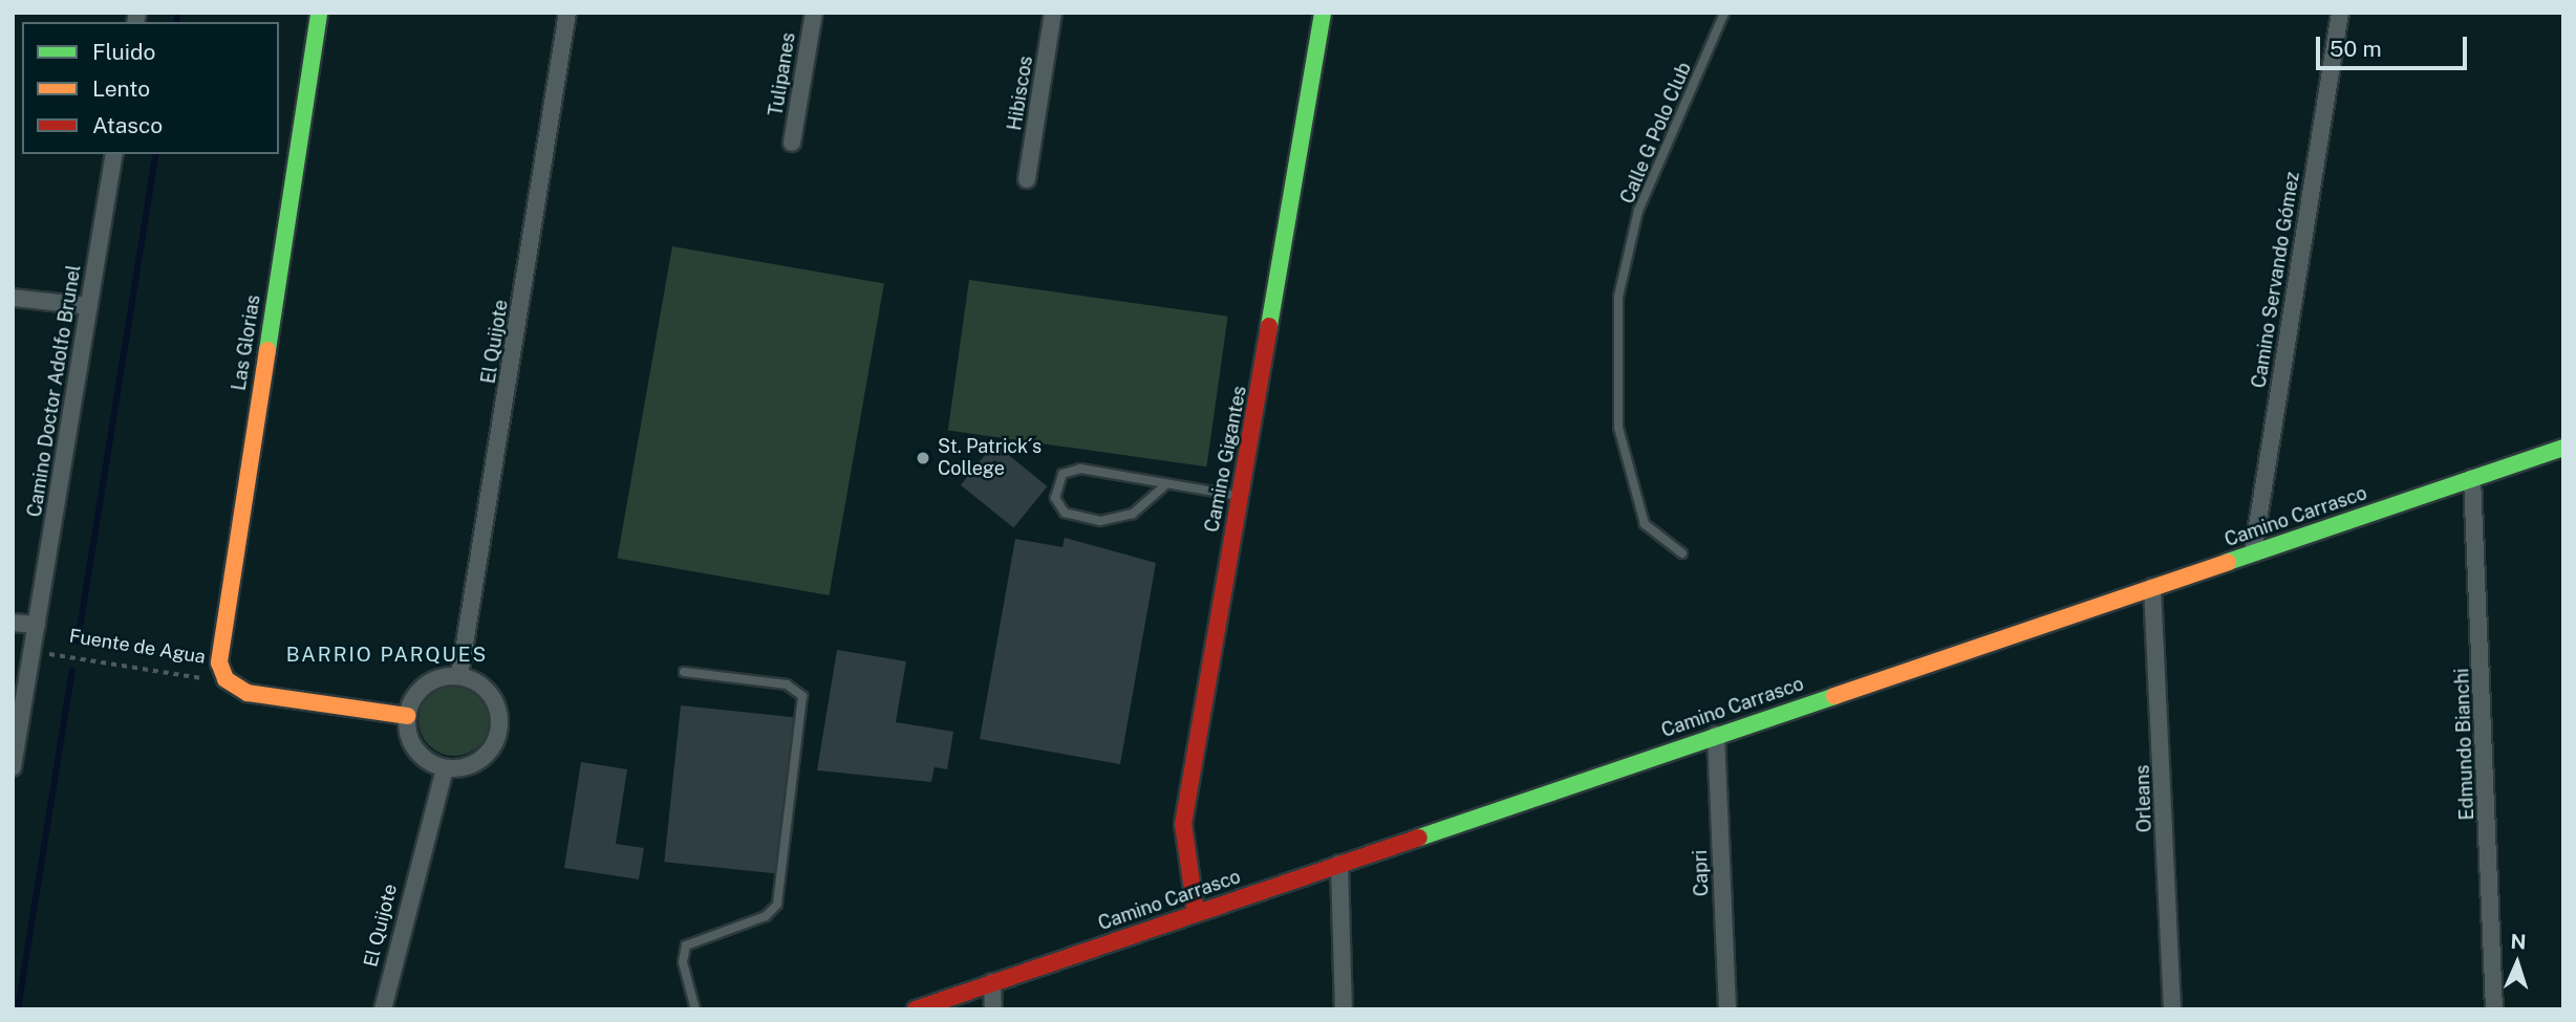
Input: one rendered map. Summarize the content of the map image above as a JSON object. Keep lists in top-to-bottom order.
{
  "streets": {
    "street": [
      "Tulipanes",
      "Hibiscos",
      "Camino Servando Gómez",
      "El Quijote",
      "Las Glorias",
      "Camino Doctor Adolfo Brunel",
      "Camino Gigantes",
      "Camino Carrasco",
      "Fuente de Agua",
      "Edmundo Bianchi",
      "Orleans",
      "Capri"
    ],
    "lane": ["Calle G Polo Club"]
  },
  "crossings": [
    ["Camino Servando Gómez", "Camino Carrasco"],
    ["El Quijote", "Fuente de Agua"],
    ["Las Glorias", "Fuente de Agua"],
    ["Camino Doctor Adolfo Brunel", "Fuente de Agua"],
    ["Camino Gigantes", "Camino Carrasco"],
    ["Camino Carrasco", "Edmundo Bianchi"],
    ["Camino Carrasco", "Orleans"],
    ["Camino Carrasco", "Capri"]
  ],
  "districts": ["BARRIO PARQUES"],
  "places": ["St. Patrick´s College"],
  "legend": ["Fluido", "Lento", "Atasco"],
  "scale_bar": "50 m",
  "north": "top"
}
